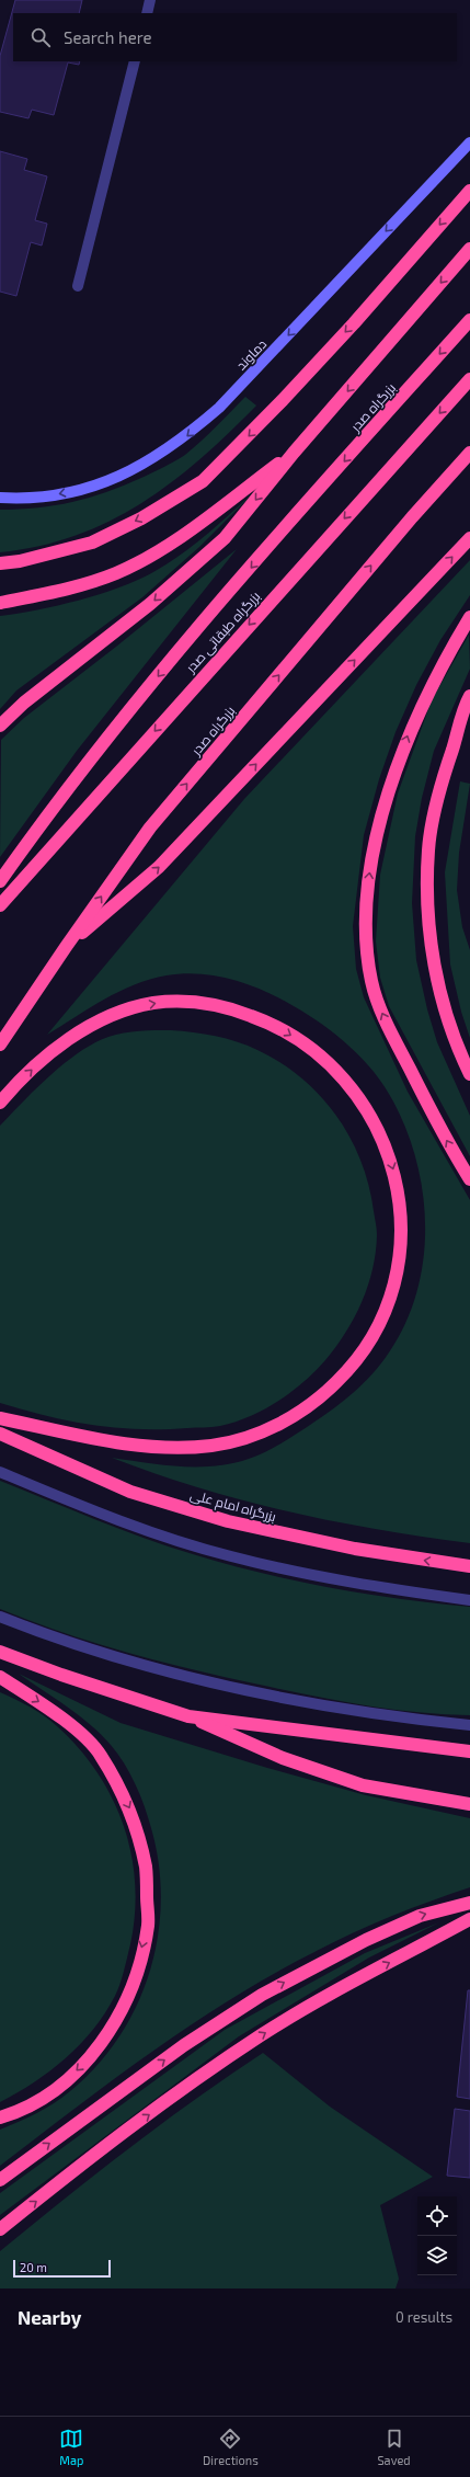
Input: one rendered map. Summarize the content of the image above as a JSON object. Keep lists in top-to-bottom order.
{
  "streets": {
    "highway": ["بزرگراه صدر", "بزرگراه طبقاتی صدر", "بزرگراه امام علی"],
    "main road": ["دماوند"]
  },
  "one_way": ["دماوند", "بزرگراه امام علی"],
  "scale_bar": "20 m",
  "page": {
    "search": "Search here",
    "scale": "20 m",
    "heading": ["Nearby", "0 results"],
    "nav": ["Map", "Directions", "Saved"]
  }
}
